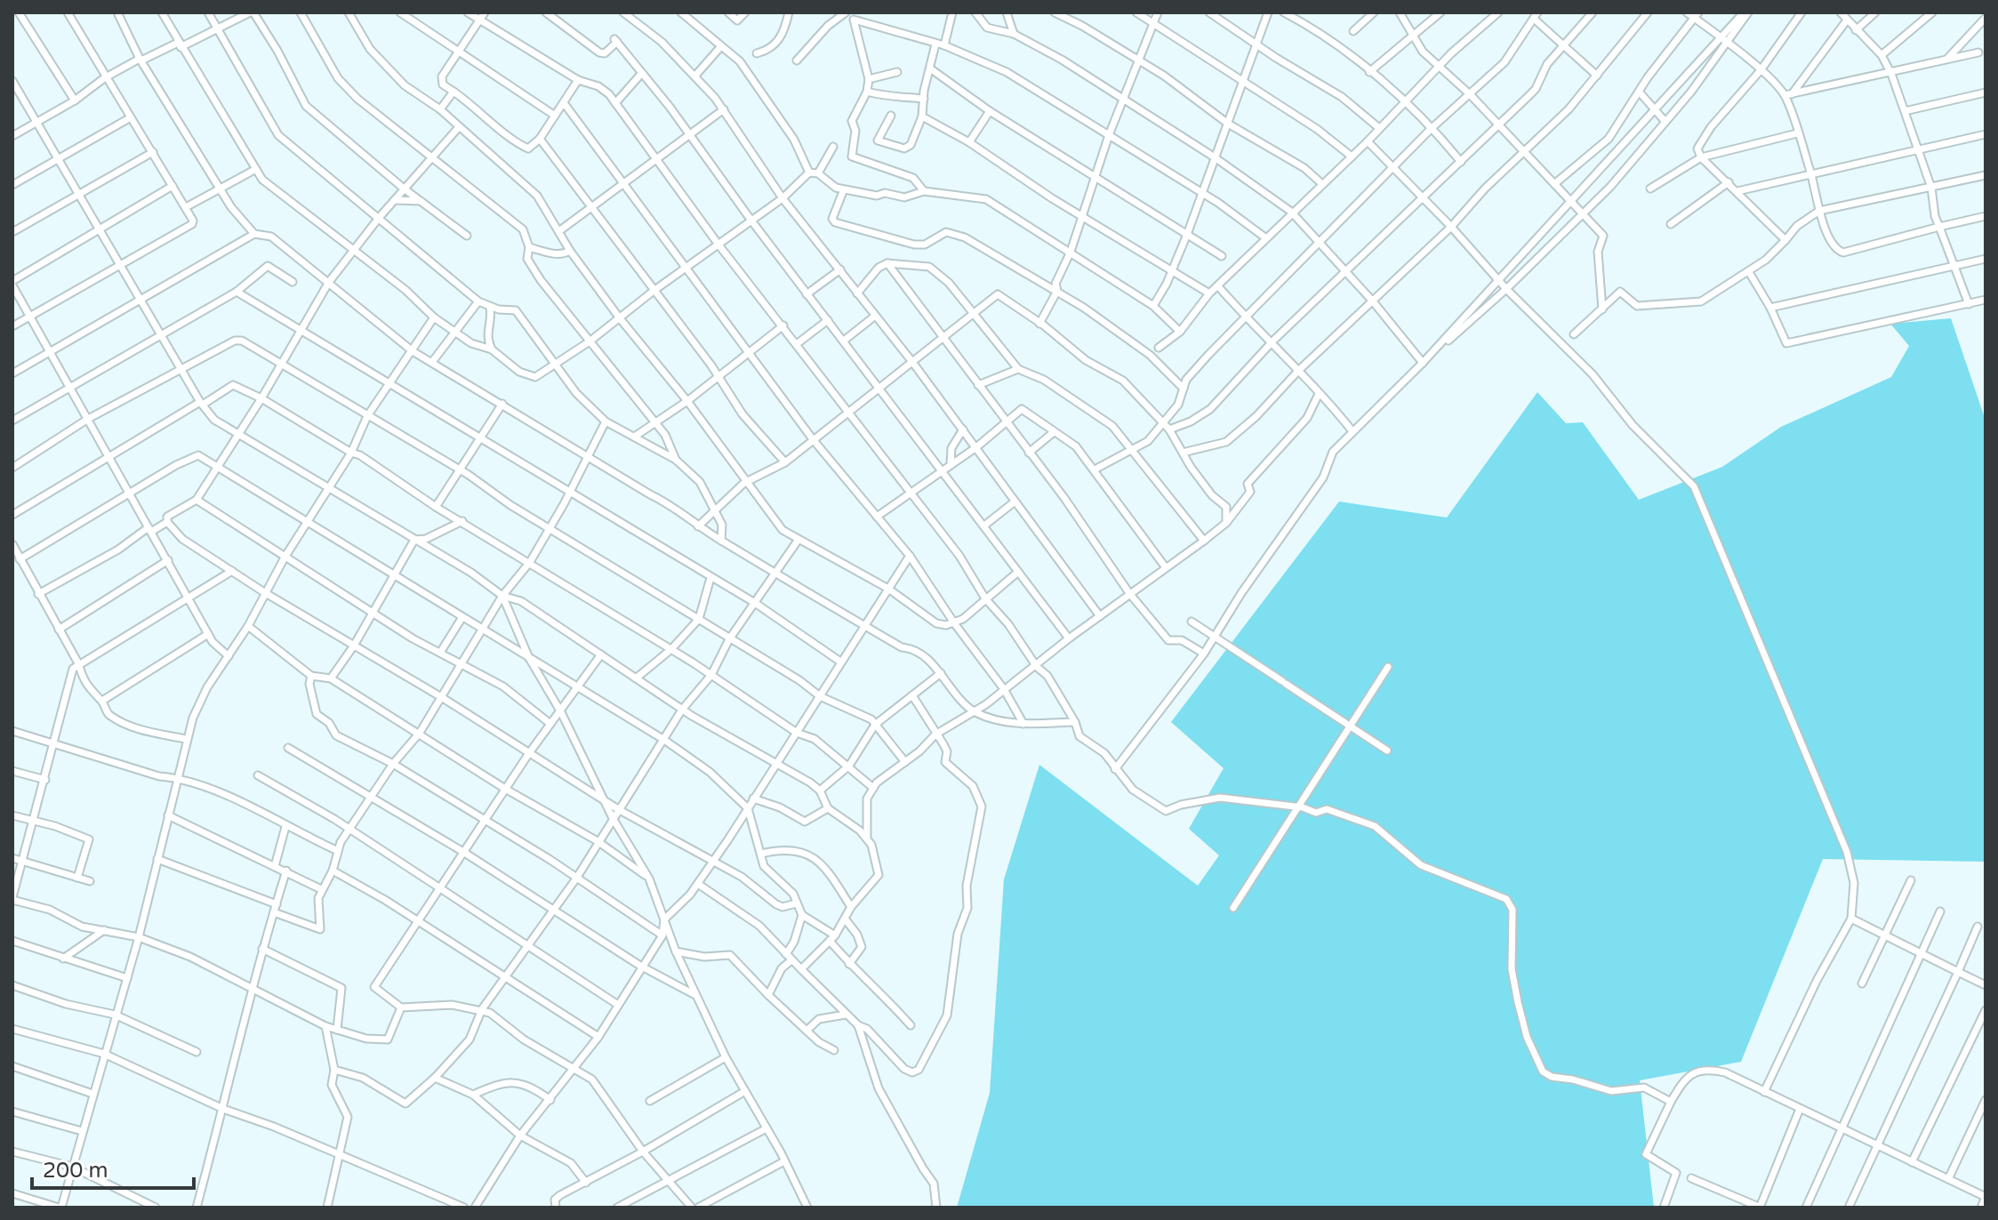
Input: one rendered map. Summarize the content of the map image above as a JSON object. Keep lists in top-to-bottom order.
{
  "scale_bar": "200 m"
}
